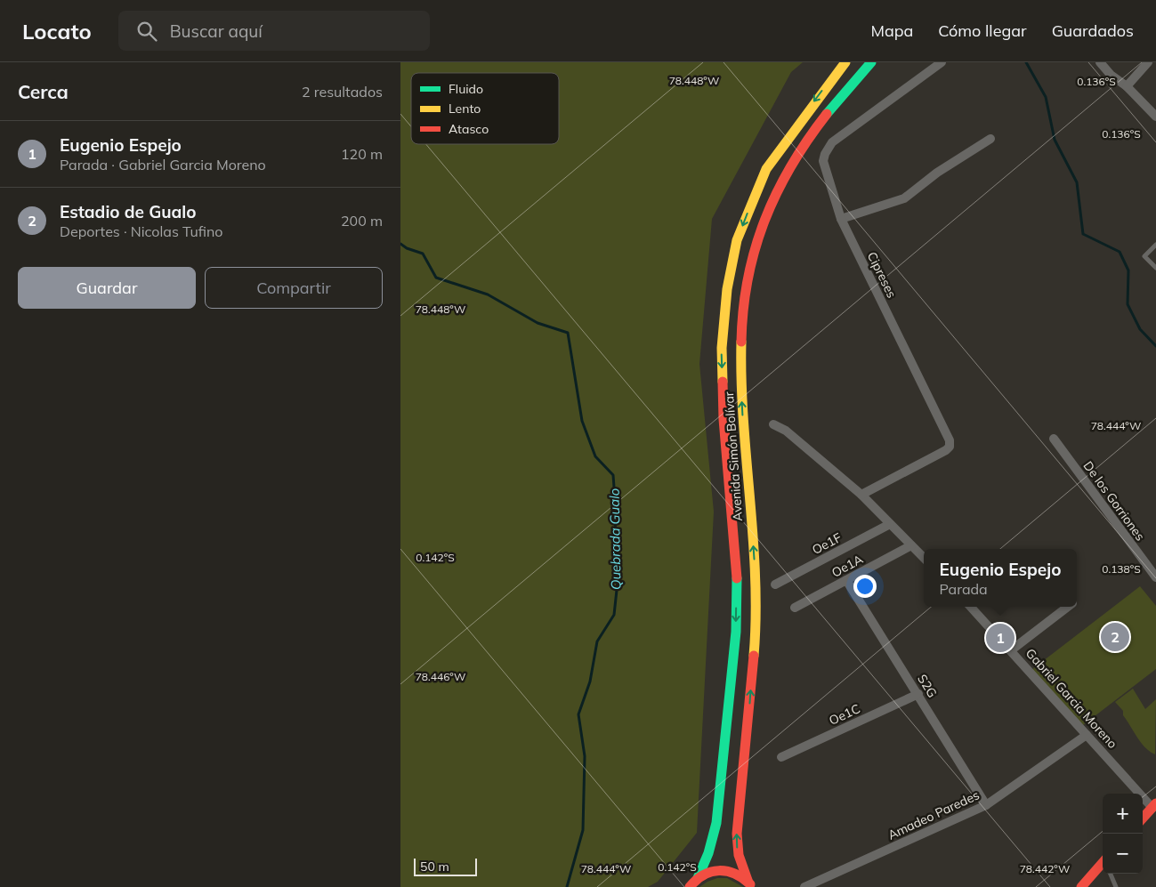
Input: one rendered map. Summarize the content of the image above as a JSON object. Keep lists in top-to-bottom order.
{
  "streets": {
    "main road": ["Avenida Simón Bolívar"],
    "street": [
      "Cipreses",
      "De los Gorriones",
      "Oe1F",
      "Oe1A",
      "S2G",
      "Gabriel Garcia Moreno",
      "Oe1C",
      "Amadeo Paredes"
    ]
  },
  "crossings": [
    ["Oe1A", "S2G"],
    ["S2G", "Oe1C"],
    ["S2G", "Amadeo Paredes"],
    ["Gabriel Garcia Moreno", "Amadeo Paredes"]
  ],
  "water": ["Quebrada Gualo"],
  "legend": ["Fluido", "Lento", "Atasco"],
  "scale_bar": "50 m",
  "page": {
    "header": "Locato",
    "search": "Buscar aquí",
    "nav": ["Mapa", "Cómo llegar", "Guardados"],
    "heading": ["Cerca", "2 resultados"],
    "list": [
      {
        "mark": "1",
        "name": "Eugenio Espejo",
        "note": "Parada · Gabriel Garcia Moreno",
        "value": "120 m"
      },
      {
        "mark": "2",
        "name": "Estadio de Gualo",
        "note": "Deportes · Nicolas Tufino",
        "value": "200 m"
      }
    ],
    "buttons": ["Guardar", "Compartir"],
    "popup": ["Eugenio Espejo", "Parada"],
    "pins": ["2", "1"],
    "map_buttons": ["+", "−"],
    "scale": "50 m"
  },
  "coordinates": [
    "78.448°W",
    "0.136°S",
    "78.444°W",
    "0.142°S",
    "0.138°S",
    "78.446°W",
    "78.442°W"
  ]
}
